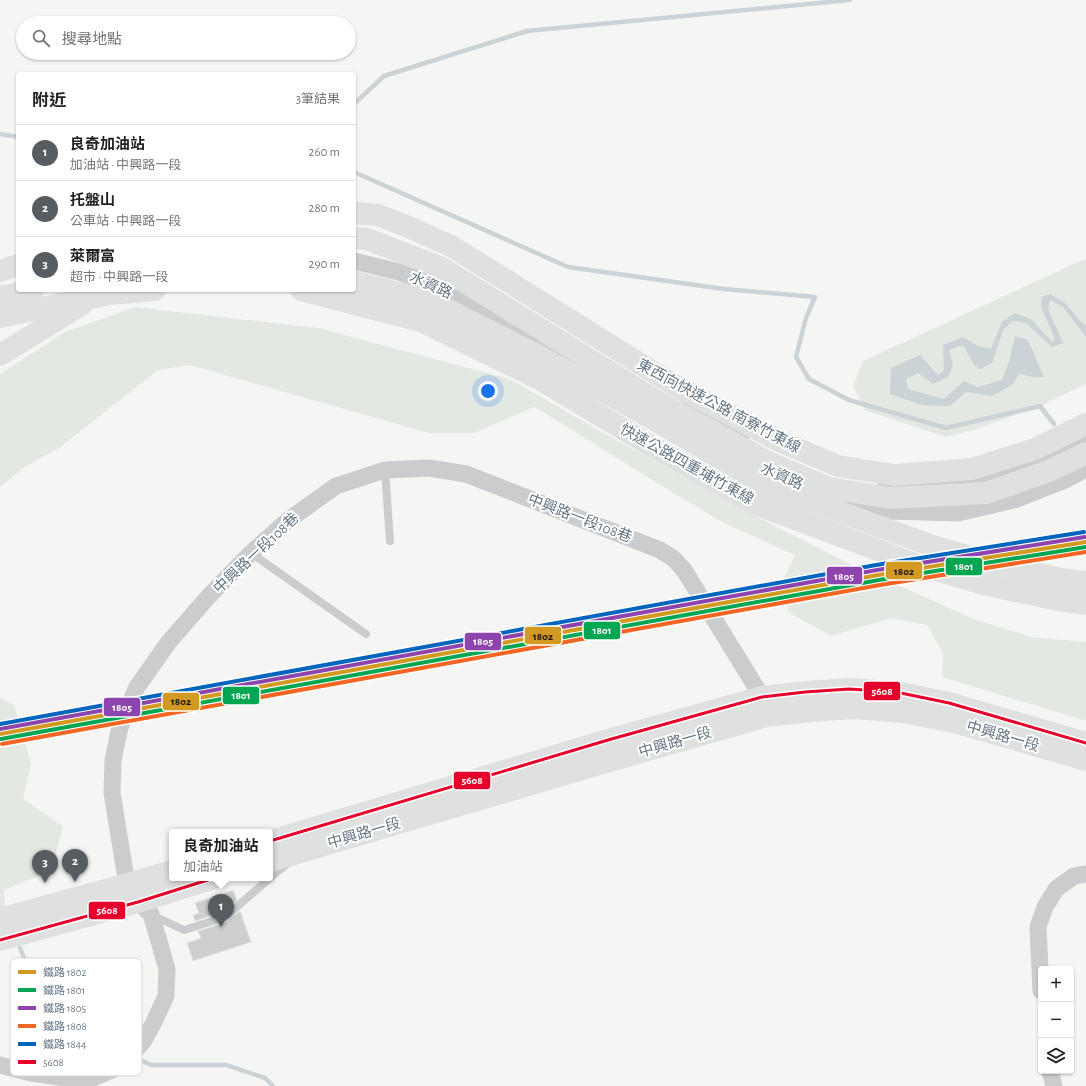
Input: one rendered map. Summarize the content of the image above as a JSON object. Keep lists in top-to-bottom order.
{
  "streets": {
    "main road": ["東西向快速公路 南寮竹東線", "快速公路四重埔竹東線", "中興路一段"],
    "street": ["水資路", "中興路一段108巷"]
  },
  "crossings": [
    ["中興路一段108巷", "中興路一段"]
  ],
  "lines": [
    "rail line 1844",
    "rail line 1805",
    "rail line 1802",
    "rail line 1801",
    "rail line 1808",
    "transit line 5608"
  ],
  "legend": [
    "鐵路 1802",
    "鐵路 1801",
    "鐵路 1805",
    "鐵路 1808",
    "鐵路 1844",
    "5608"
  ],
  "page": {
    "search": "搜尋地點",
    "heading": ["附近", "3筆結果"],
    "list": [
      {
        "mark": "1",
        "name": "良奇加油站",
        "note": "加油站 · 中興路一段",
        "value": "260 m"
      },
      {
        "mark": "2",
        "name": "托盤山",
        "note": "公車站 · 中興路一段",
        "value": "280 m"
      },
      {
        "mark": "3",
        "name": "萊爾富",
        "note": "超市 · 中興路一段",
        "value": "290 m"
      }
    ],
    "popup": ["良奇加油站", "加油站"],
    "pins": ["2", "3", "1"],
    "map_buttons": ["+", "−"]
  }
}
